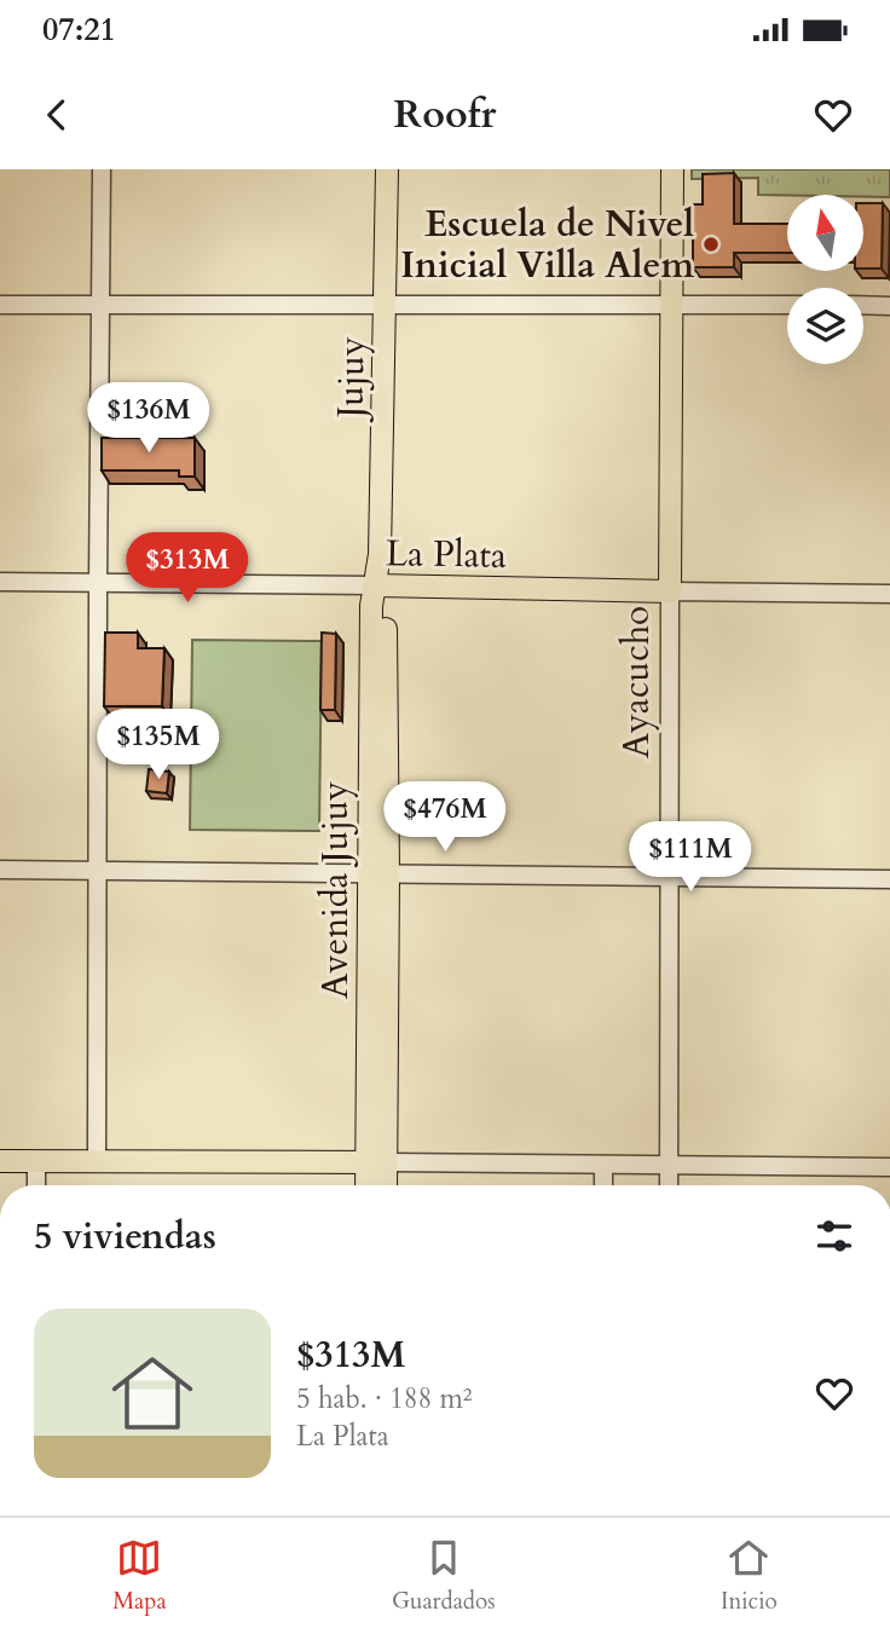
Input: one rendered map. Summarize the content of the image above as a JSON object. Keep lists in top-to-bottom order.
{
  "streets": {
    "main road": [
      "Jujuy",
      "La Plata",
      "Ayacucho",
      "Avenida Jujuy"
    ]
  },
  "crossings": [
    ["Jujuy", "La Plata"],
    ["Jujuy", "Avenida Jujuy"],
    ["La Plata", "Ayacucho"],
    ["La Plata", "Avenida Jujuy"]
  ],
  "places": ["Escuela de Nivel Inicial Villa Alem"],
  "north": "top",
  "page": {
    "status": "07:21",
    "header": "Roofr",
    "price": [
      "$136M",
      "$313M",
      "$135M",
      "$476M",
      "$111M"
    ],
    "heading": "5 viviendas",
    "list": [
      {
        "name": "$313M",
        "note": "5 hab. · 188 m² · La Plata"
      }
    ],
    "tabs": ["Mapa", "Guardados", "Inicio"]
  }
}
